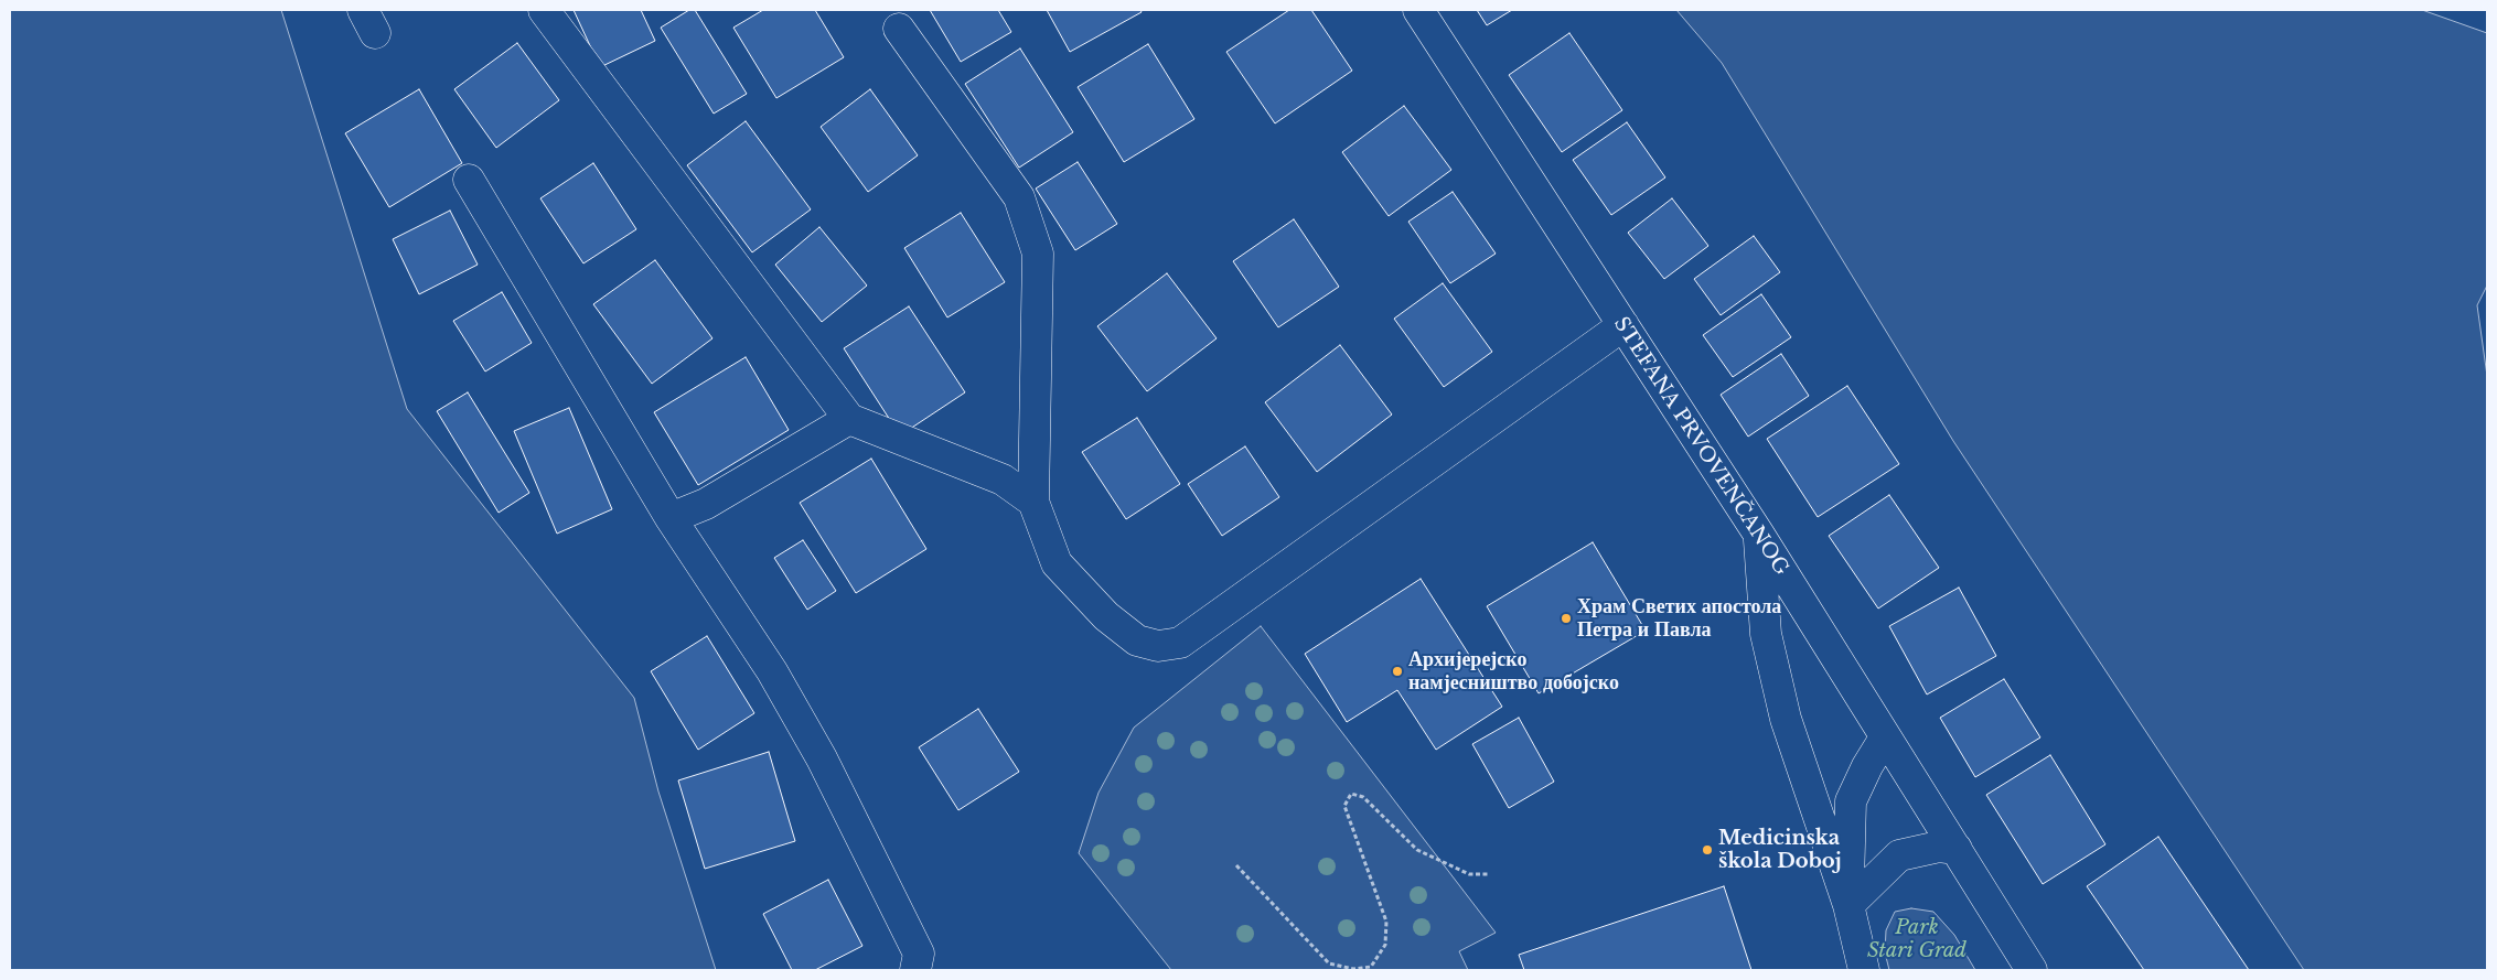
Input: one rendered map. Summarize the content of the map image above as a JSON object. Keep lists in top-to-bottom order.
{
  "streets": {
    "street": ["STEFANA PRVOVENČANOG"]
  },
  "parks": ["Park Stari Grad"],
  "places": ["Храм Светих апостола Петра и Павла", "Архијерејско намјесништво добојско", "Medicinska škola Doboj"]
}
